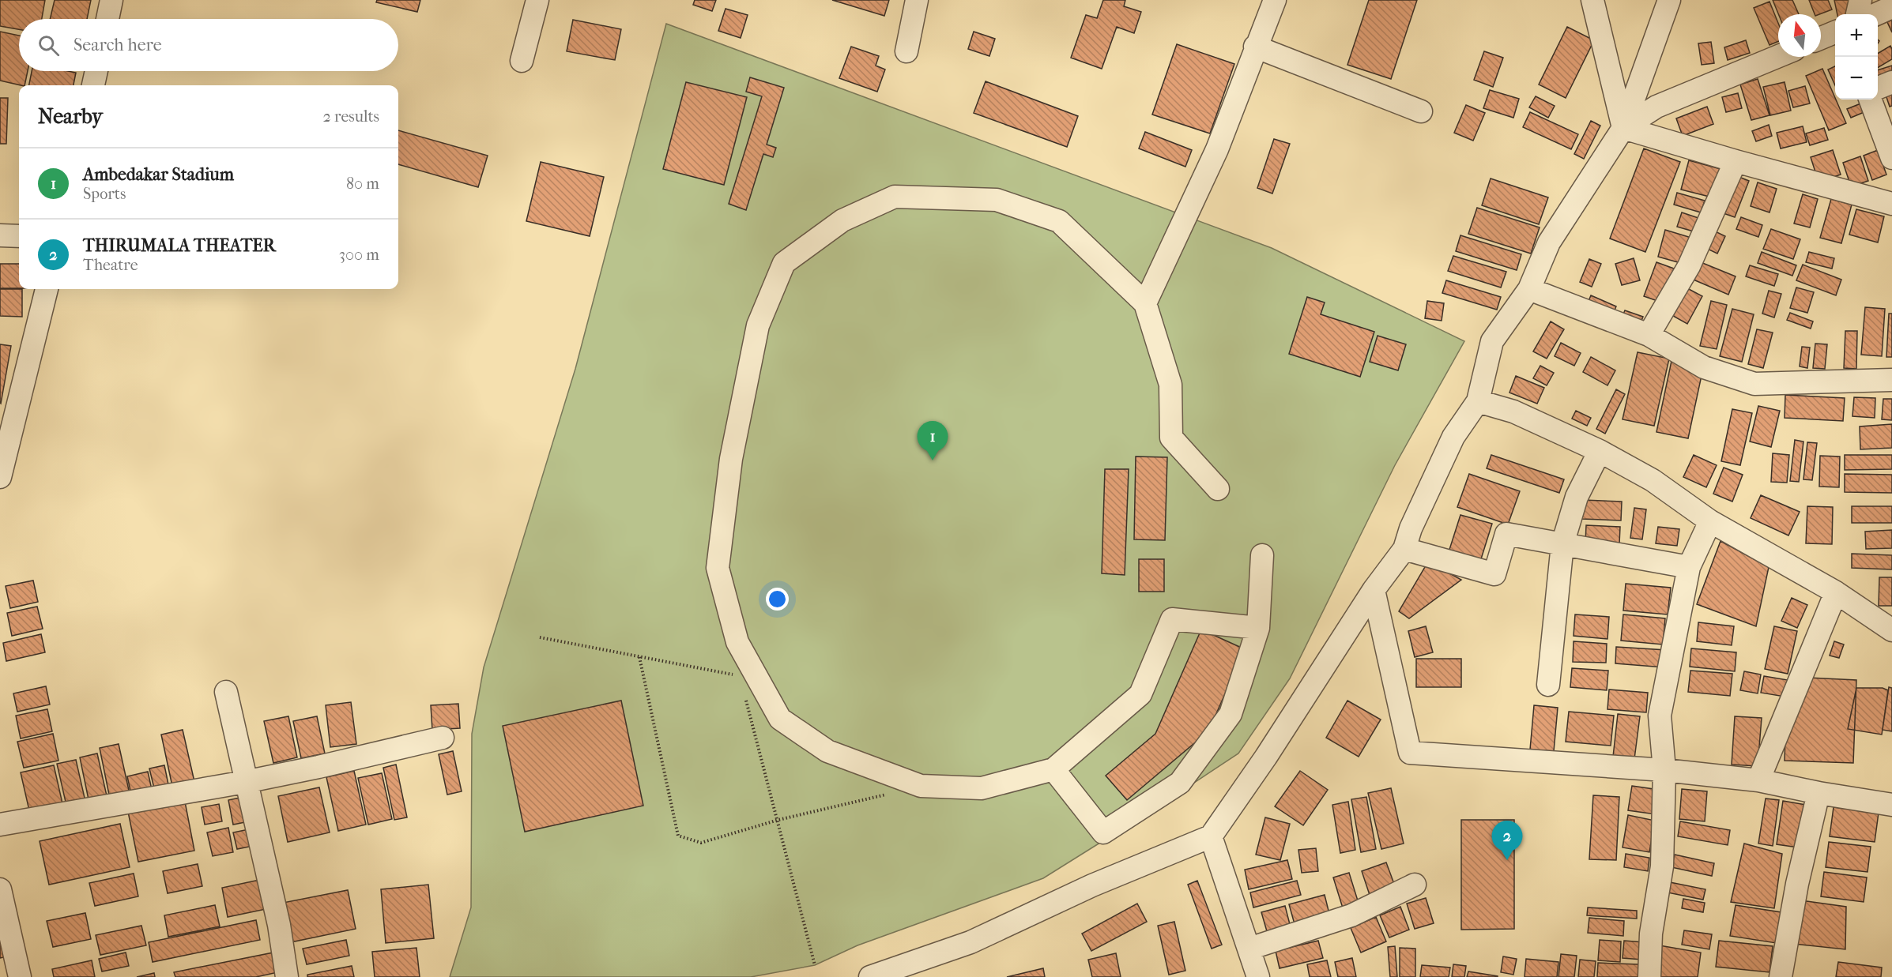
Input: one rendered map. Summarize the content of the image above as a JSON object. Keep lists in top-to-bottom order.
{
  "north": "top",
  "page": {
    "map_buttons": ["+", "−"],
    "search": "Search here",
    "heading": ["Nearby", "2 results"],
    "list": [
      {
        "mark": "1",
        "name": "Ambedakar Stadium",
        "note": "Sports",
        "value": "80 m"
      },
      {
        "mark": "2",
        "name": "THIRUMALA THEATER",
        "note": "Theatre",
        "value": "300 m"
      }
    ],
    "pins": ["1", "2"]
  }
}
